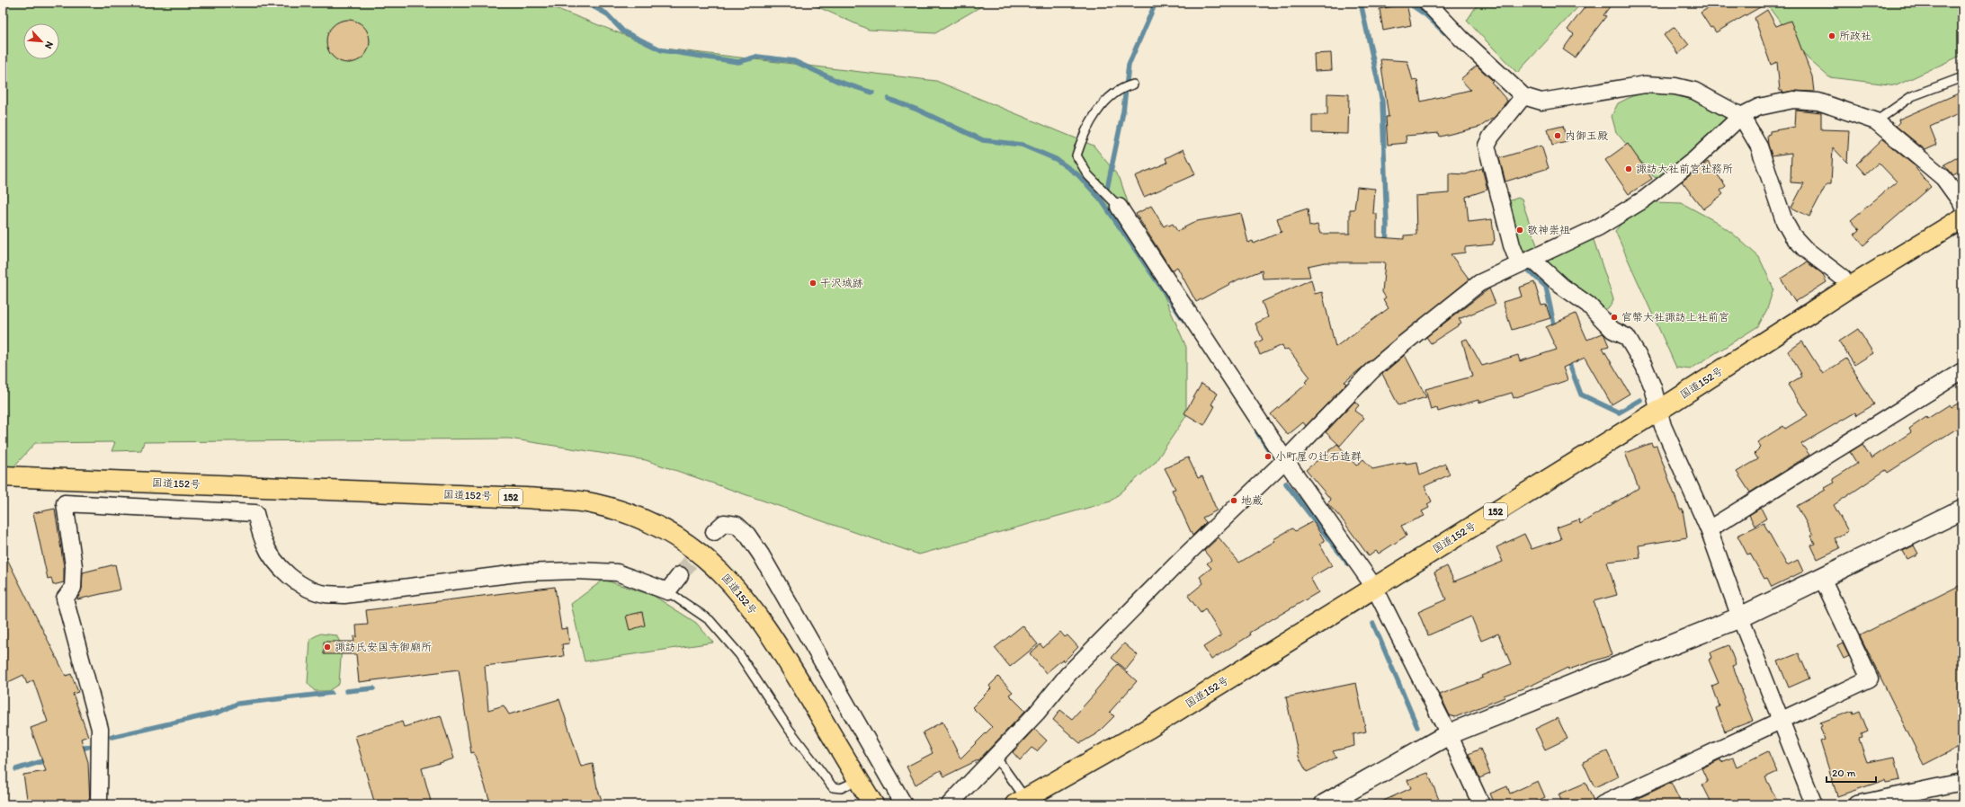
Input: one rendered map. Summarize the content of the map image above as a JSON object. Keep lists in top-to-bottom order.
{
  "streets": {
    "highway": ["国道152号", "152"]
  },
  "places": [
    "所政社",
    "内御玉殿",
    "諏訪大社前宮社務所",
    "敬神崇祖",
    "干沢城跡",
    "官幣大社諏訪上社前宮",
    "小町屋の辻石造群",
    "地蔵",
    "諏訪氏安国寺御廟所"
  ],
  "scale_bar": "20 m",
  "north": "bottom right"
}
